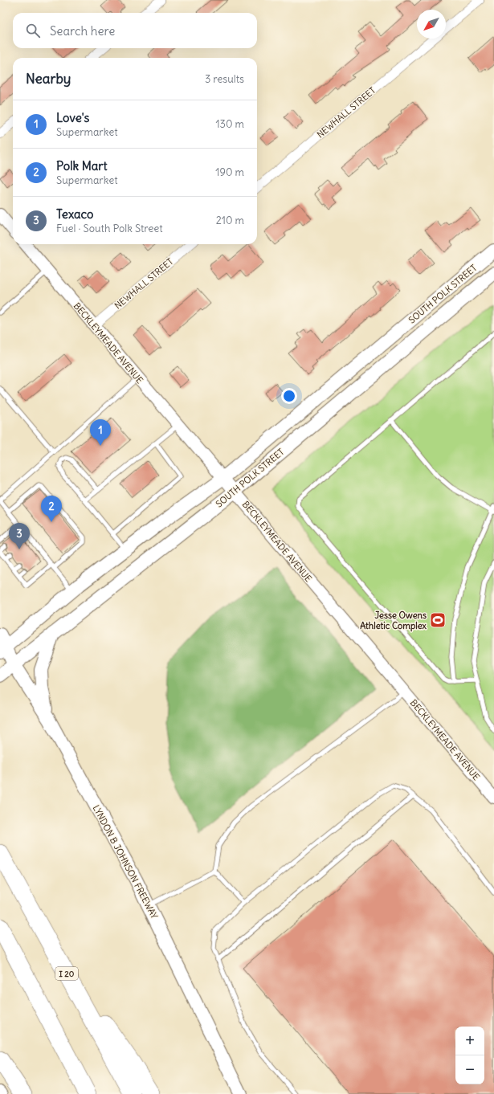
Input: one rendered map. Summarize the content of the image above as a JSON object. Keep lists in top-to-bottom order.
{
  "streets": {
    "highway": ["I 20"],
    "main road": ["SOUTH POLK STREET", "LYNDON B JOHNSON FREEWAY"],
    "street": ["NEWHALL STREET", "BECKLEYMEADE AVENUE"]
  },
  "crossings": [
    ["NEWHALL STREET", "BECKLEYMEADE AVENUE"],
    ["SOUTH POLK STREET", "BECKLEYMEADE AVENUE"],
    ["SOUTH POLK STREET", "LYNDON B JOHNSON FREEWAY"]
  ],
  "places": {
    "sports": ["Jesse Owens Athletic Complex"]
  },
  "north": "bottom left",
  "page": {
    "search": "Search here",
    "heading": ["Nearby", "3 results"],
    "list": [
      {
        "mark": "1",
        "name": "Love's",
        "note": "Supermarket",
        "value": "130 m"
      },
      {
        "mark": "2",
        "name": "Polk Mart",
        "note": "Supermarket",
        "value": "190 m"
      },
      {
        "mark": "3",
        "name": "Texaco",
        "note": "Fuel · South Polk Street",
        "value": "210 m"
      }
    ],
    "pins": ["1", "2", "3"],
    "map_buttons": ["+", "−"]
  }
}
